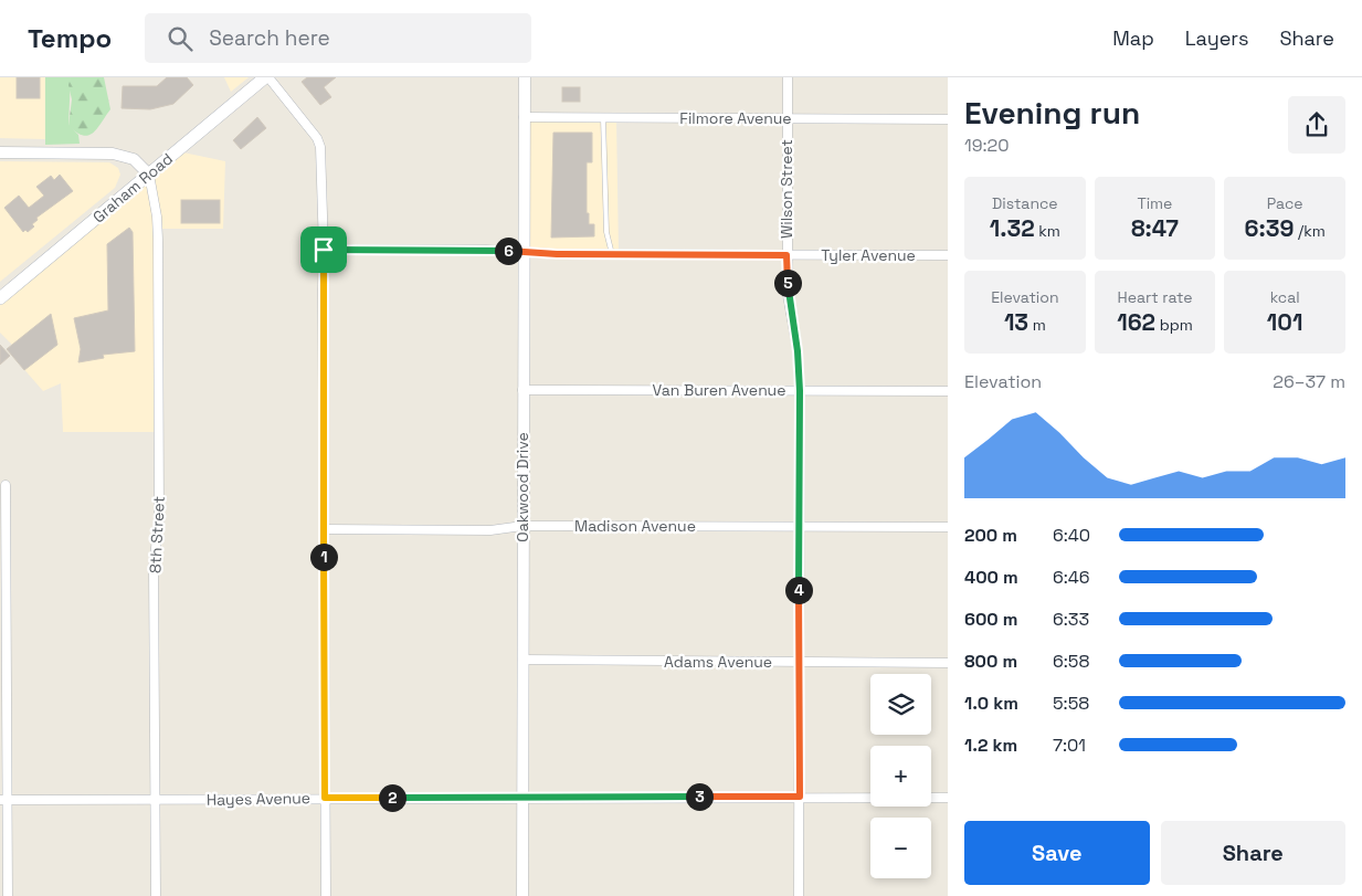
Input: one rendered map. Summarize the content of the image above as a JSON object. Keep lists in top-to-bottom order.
{
  "streets": {
    "main road": ["Graham Road"],
    "street": [
      "Filmore Avenue",
      "Wilson Street",
      "Tyler Avenue",
      "Van Buren Avenue",
      "Oakwood Drive",
      "Madison Avenue",
      "8th Street",
      "Adams Avenue",
      "Hayes Avenue"
    ]
  },
  "crossings": [
    ["Filmore Avenue", "Wilson Street"],
    ["Filmore Avenue", "Oakwood Drive"],
    ["Graham Road", "8th Street"],
    ["Wilson Street", "Tyler Avenue"],
    ["Wilson Street", "Van Buren Avenue"],
    ["Wilson Street", "Madison Avenue"],
    ["Wilson Street", "Adams Avenue"],
    ["Wilson Street", "Hayes Avenue"],
    ["Tyler Avenue", "Oakwood Drive"],
    ["Van Buren Avenue", "Oakwood Drive"],
    ["Oakwood Drive", "Madison Avenue"],
    ["Oakwood Drive", "Adams Avenue"],
    ["Oakwood Drive", "Hayes Avenue"],
    ["8th Street", "Hayes Avenue"]
  ],
  "page": {
    "header": "Tempo",
    "search": "Search here",
    "nav": ["Map", "Layers", "Share"],
    "heading": ["Evening run", "19:20"],
    "stats": [
      ["Distance", "1.32 km"],
      ["Time", "8:47"],
      ["Pace", "6:39 /km"],
      ["Elevation", "13 m"],
      ["Heart rate", "162 bpm"],
      ["kcal", "101"]
    ],
    "pins": [
      "6",
      "5",
      "1",
      "4",
      "3",
      "2"
    ],
    "chart": ["Elevation", "26–37 m"],
    "list": [
      {
        "name": "200 m",
        "note": "6:40"
      },
      {
        "name": "400 m",
        "note": "6:46"
      },
      {
        "name": "600 m",
        "note": "6:33"
      },
      {
        "name": "800 m",
        "note": "6:58"
      },
      {
        "name": "1.0 km",
        "note": "5:58"
      },
      {
        "name": "1.2 km",
        "note": "7:01"
      }
    ],
    "map_buttons": ["+", "−"],
    "buttons": ["Save", "Share"]
  }
}
